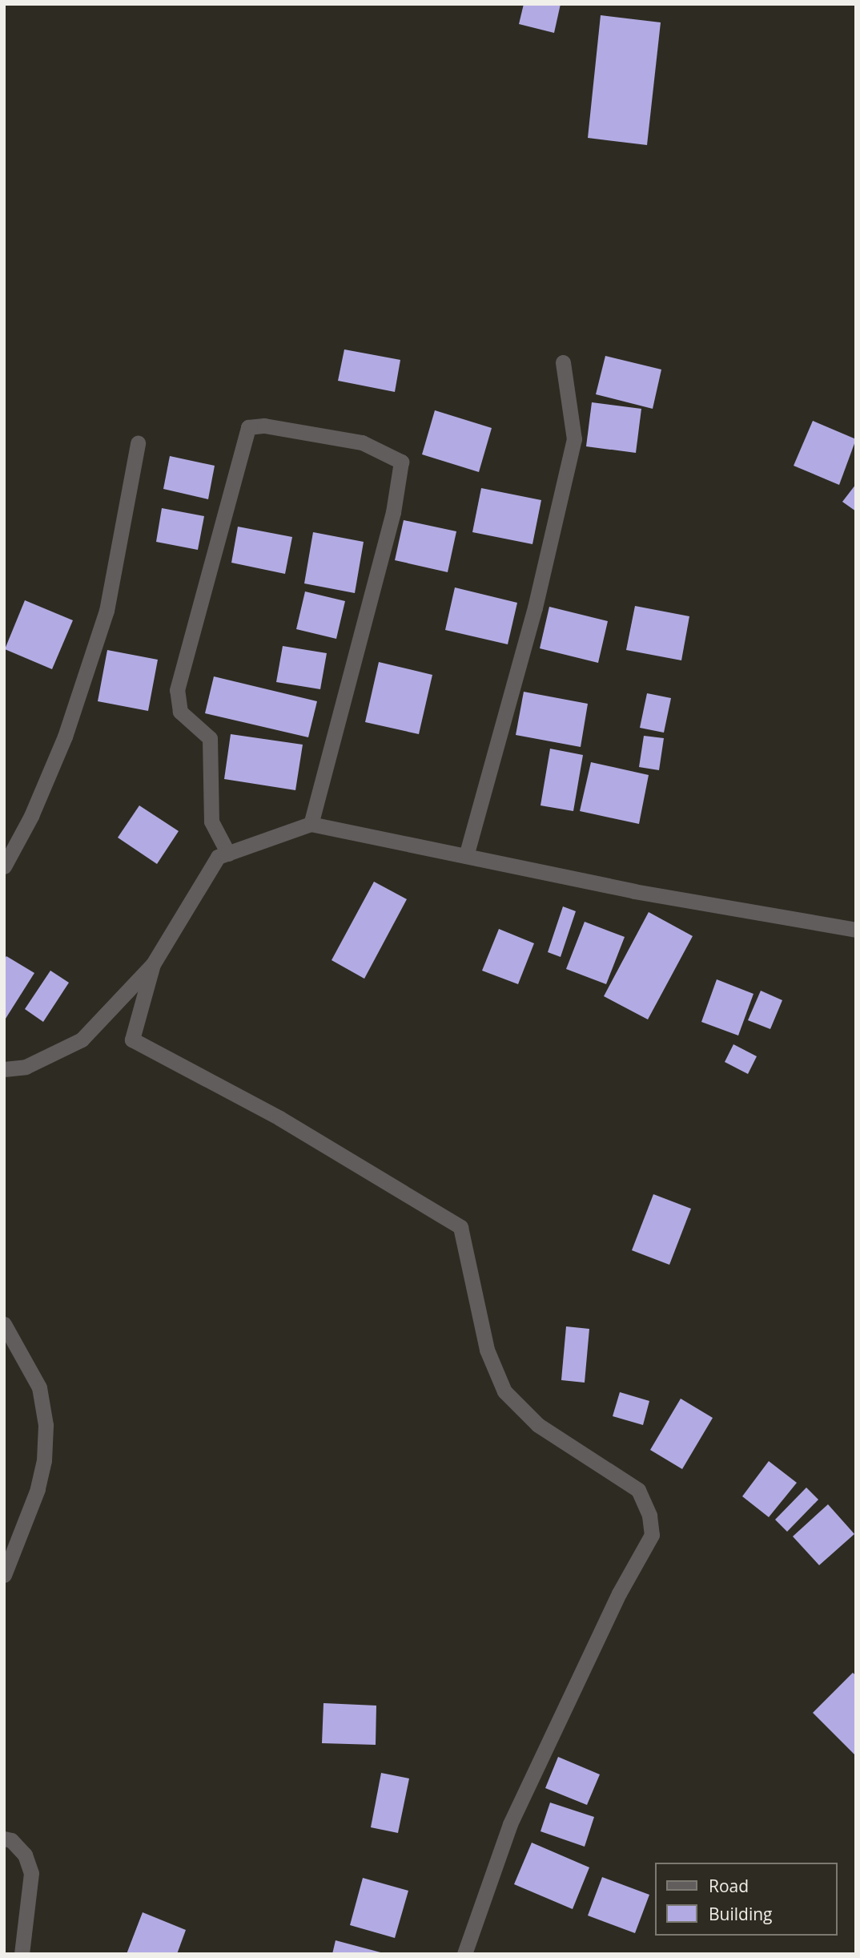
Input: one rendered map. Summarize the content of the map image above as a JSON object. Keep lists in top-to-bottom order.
{
  "legend": ["Road", "Building"]
}
